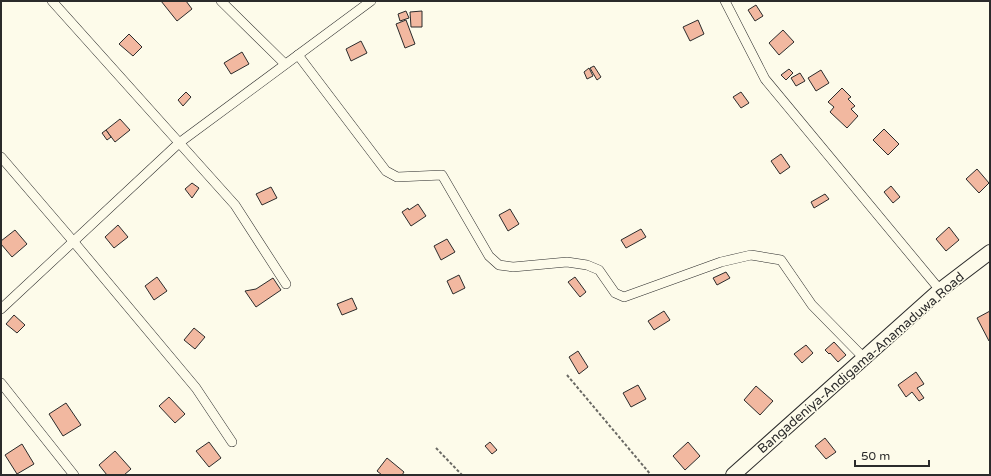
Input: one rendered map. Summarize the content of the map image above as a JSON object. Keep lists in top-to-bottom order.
{
  "streets": {
    "main road": ["Bangadeniya-Andigama-Anamaduwa Road"]
  },
  "scale_bar": "50 m"
}
